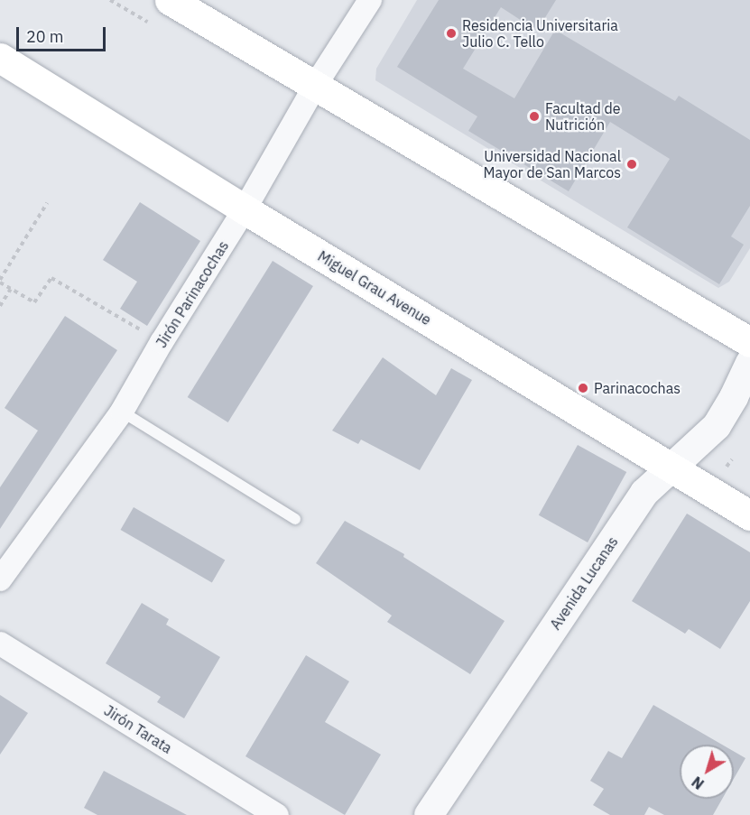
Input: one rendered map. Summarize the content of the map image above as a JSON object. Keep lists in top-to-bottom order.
{
  "streets": {
    "main road": ["Miguel Grau Avenue"],
    "street": ["Jirón Parinacochas", "Avenida Lucanas", "Jirón Tarata"]
  },
  "crossings": [
    ["Miguel Grau Avenue", "Jirón Parinacochas"],
    ["Miguel Grau Avenue", "Avenida Lucanas"]
  ],
  "places": [
    "Residencia Universitaria Julio C. Tello",
    "Facultad de Nutrición",
    "Universidad Nacional Mayor de San Marcos",
    "Parinacochas"
  ],
  "scale_bar": "20 m",
  "north": "bottom left"
}
